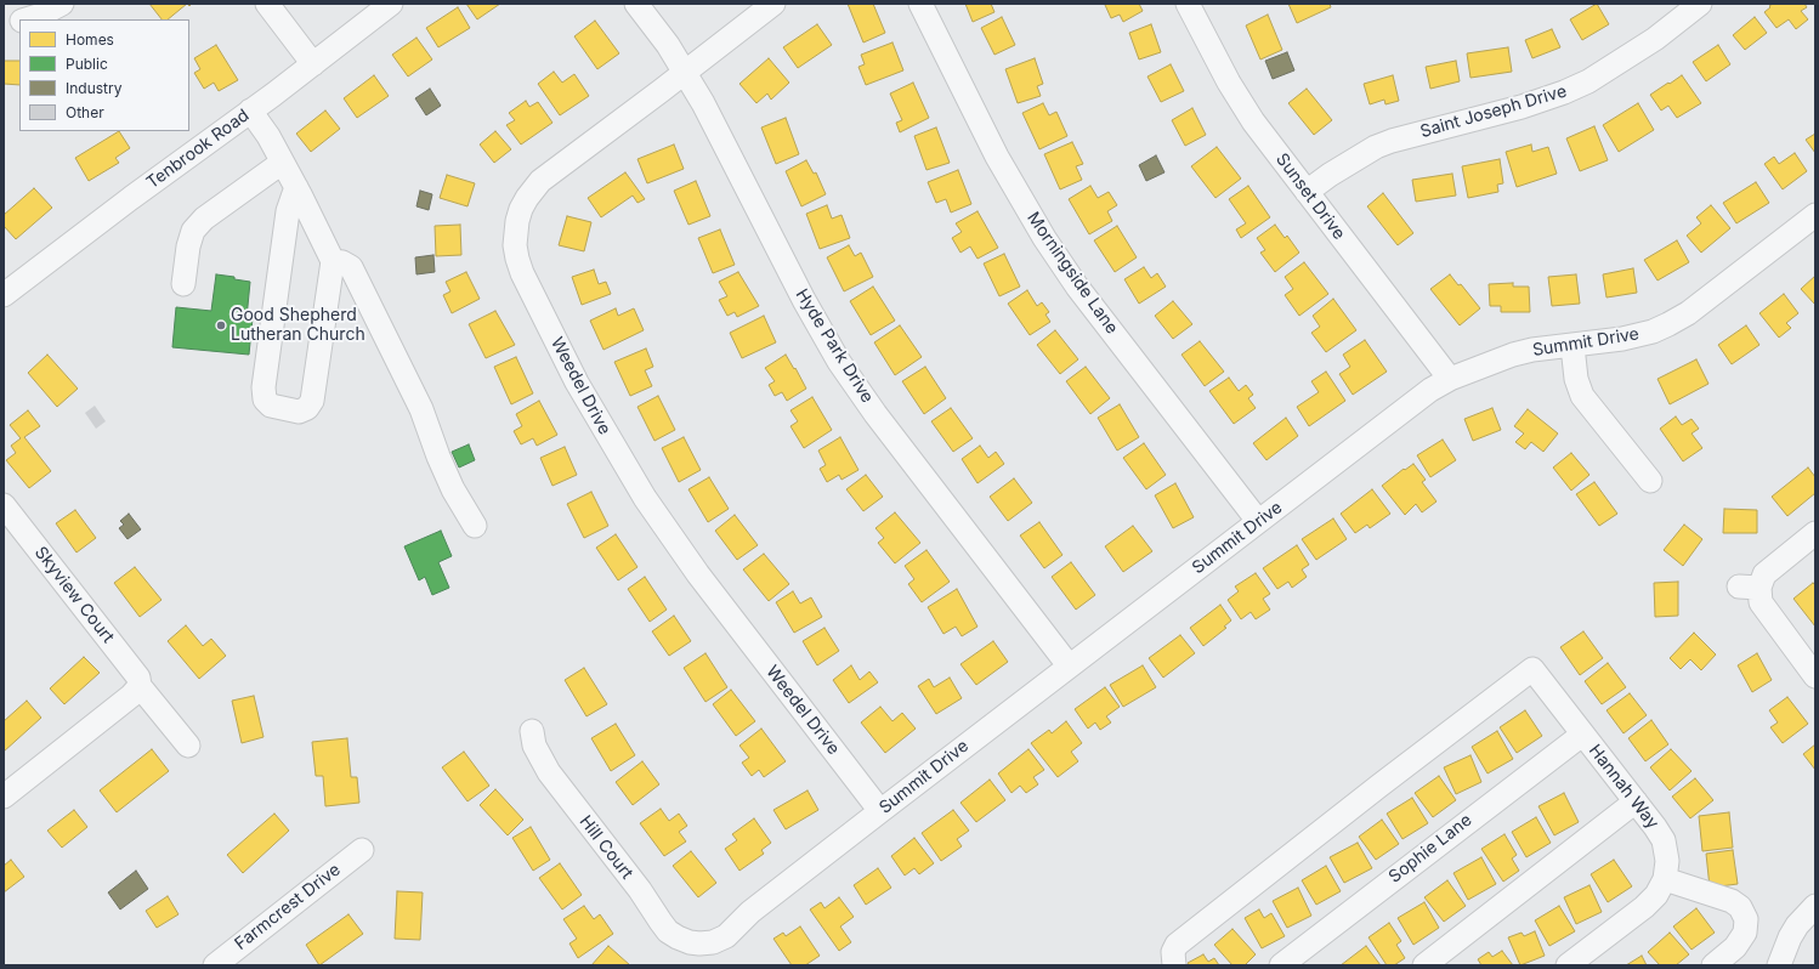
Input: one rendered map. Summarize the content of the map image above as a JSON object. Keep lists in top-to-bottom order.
{
  "streets": {
    "street": [
      "Saint Joseph Drive",
      "Tenbrook Road",
      "Sunset Drive",
      "Morningside Lane",
      "Summit Drive",
      "Hyde Park Drive",
      "Weedel Drive",
      "Skyview Court",
      "Hannah Way",
      "Hill Court",
      "Sophie Lane",
      "Farmcrest Drive"
    ]
  },
  "crossings": [
    ["Saint Joseph Drive", "Sunset Drive"],
    ["Sunset Drive", "Summit Drive"],
    ["Morningside Lane", "Summit Drive"],
    ["Summit Drive", "Hyde Park Drive"],
    ["Summit Drive", "Weedel Drive"],
    ["Summit Drive", "Hill Court"],
    ["Hyde Park Drive", "Weedel Drive"],
    ["Hannah Way", "Sophie Lane"]
  ],
  "places": ["Good Shepherd Lutheran Church"],
  "legend": [
    "Homes",
    "Public",
    "Industry",
    "Other"
  ]
}
